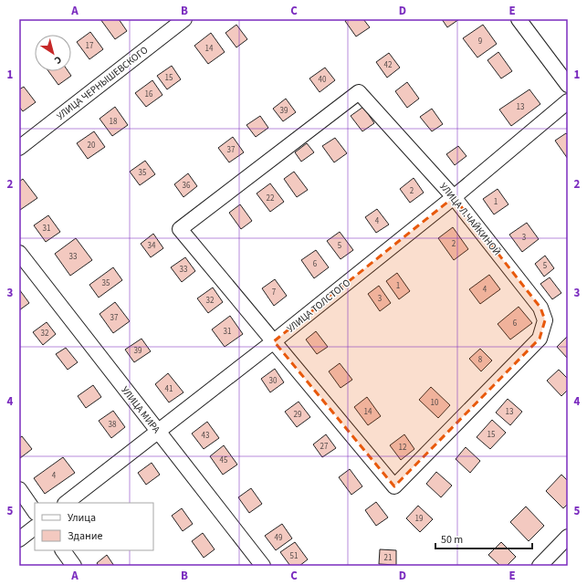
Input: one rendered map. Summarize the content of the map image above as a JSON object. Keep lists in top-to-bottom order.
{
  "streets": {
    "street": [
      "УЛИЦА ЧЕРНЫШЕВСКОГО",
      "УЛИЦА Л.ЧАЙКИНОЙ",
      "УЛИЦА ТОЛСТОГО",
      "УЛИЦА МИРА"
    ]
  },
  "crossings": [
    ["УЛИЦА Л.ЧАЙКИНОЙ", "УЛИЦА ТОЛСТОГО"],
    ["УЛИЦА ТОЛСТОГО", "УЛИЦА МИРА"]
  ],
  "house_numbers": [
    "9",
    "17",
    "14",
    "42",
    "15",
    "40",
    "16",
    "13",
    "39",
    "18",
    "20",
    "37",
    "35",
    "36",
    "2",
    "22",
    "1",
    "4",
    "31",
    "3",
    "2",
    "34",
    "5",
    "33",
    "6",
    "5",
    "33",
    "35",
    "1",
    "4",
    "7",
    "3",
    "32",
    "37",
    "6",
    "31",
    "32",
    "39",
    "8",
    "30",
    "41",
    "10",
    "14",
    "13",
    "29",
    "38",
    "15",
    "43",
    "27",
    "12",
    "45",
    "4",
    "19",
    "49",
    "51",
    "21"
  ],
  "legend": ["Улица", "Здание"],
  "scale_bar": "50 m",
  "north": "bottom right",
  "grid": {
    "columns": [
      "A",
      "B",
      "C",
      "D",
      "E"
    ],
    "rows": [
      "1",
      "2",
      "3",
      "4",
      "5"
    ]
  }
}
